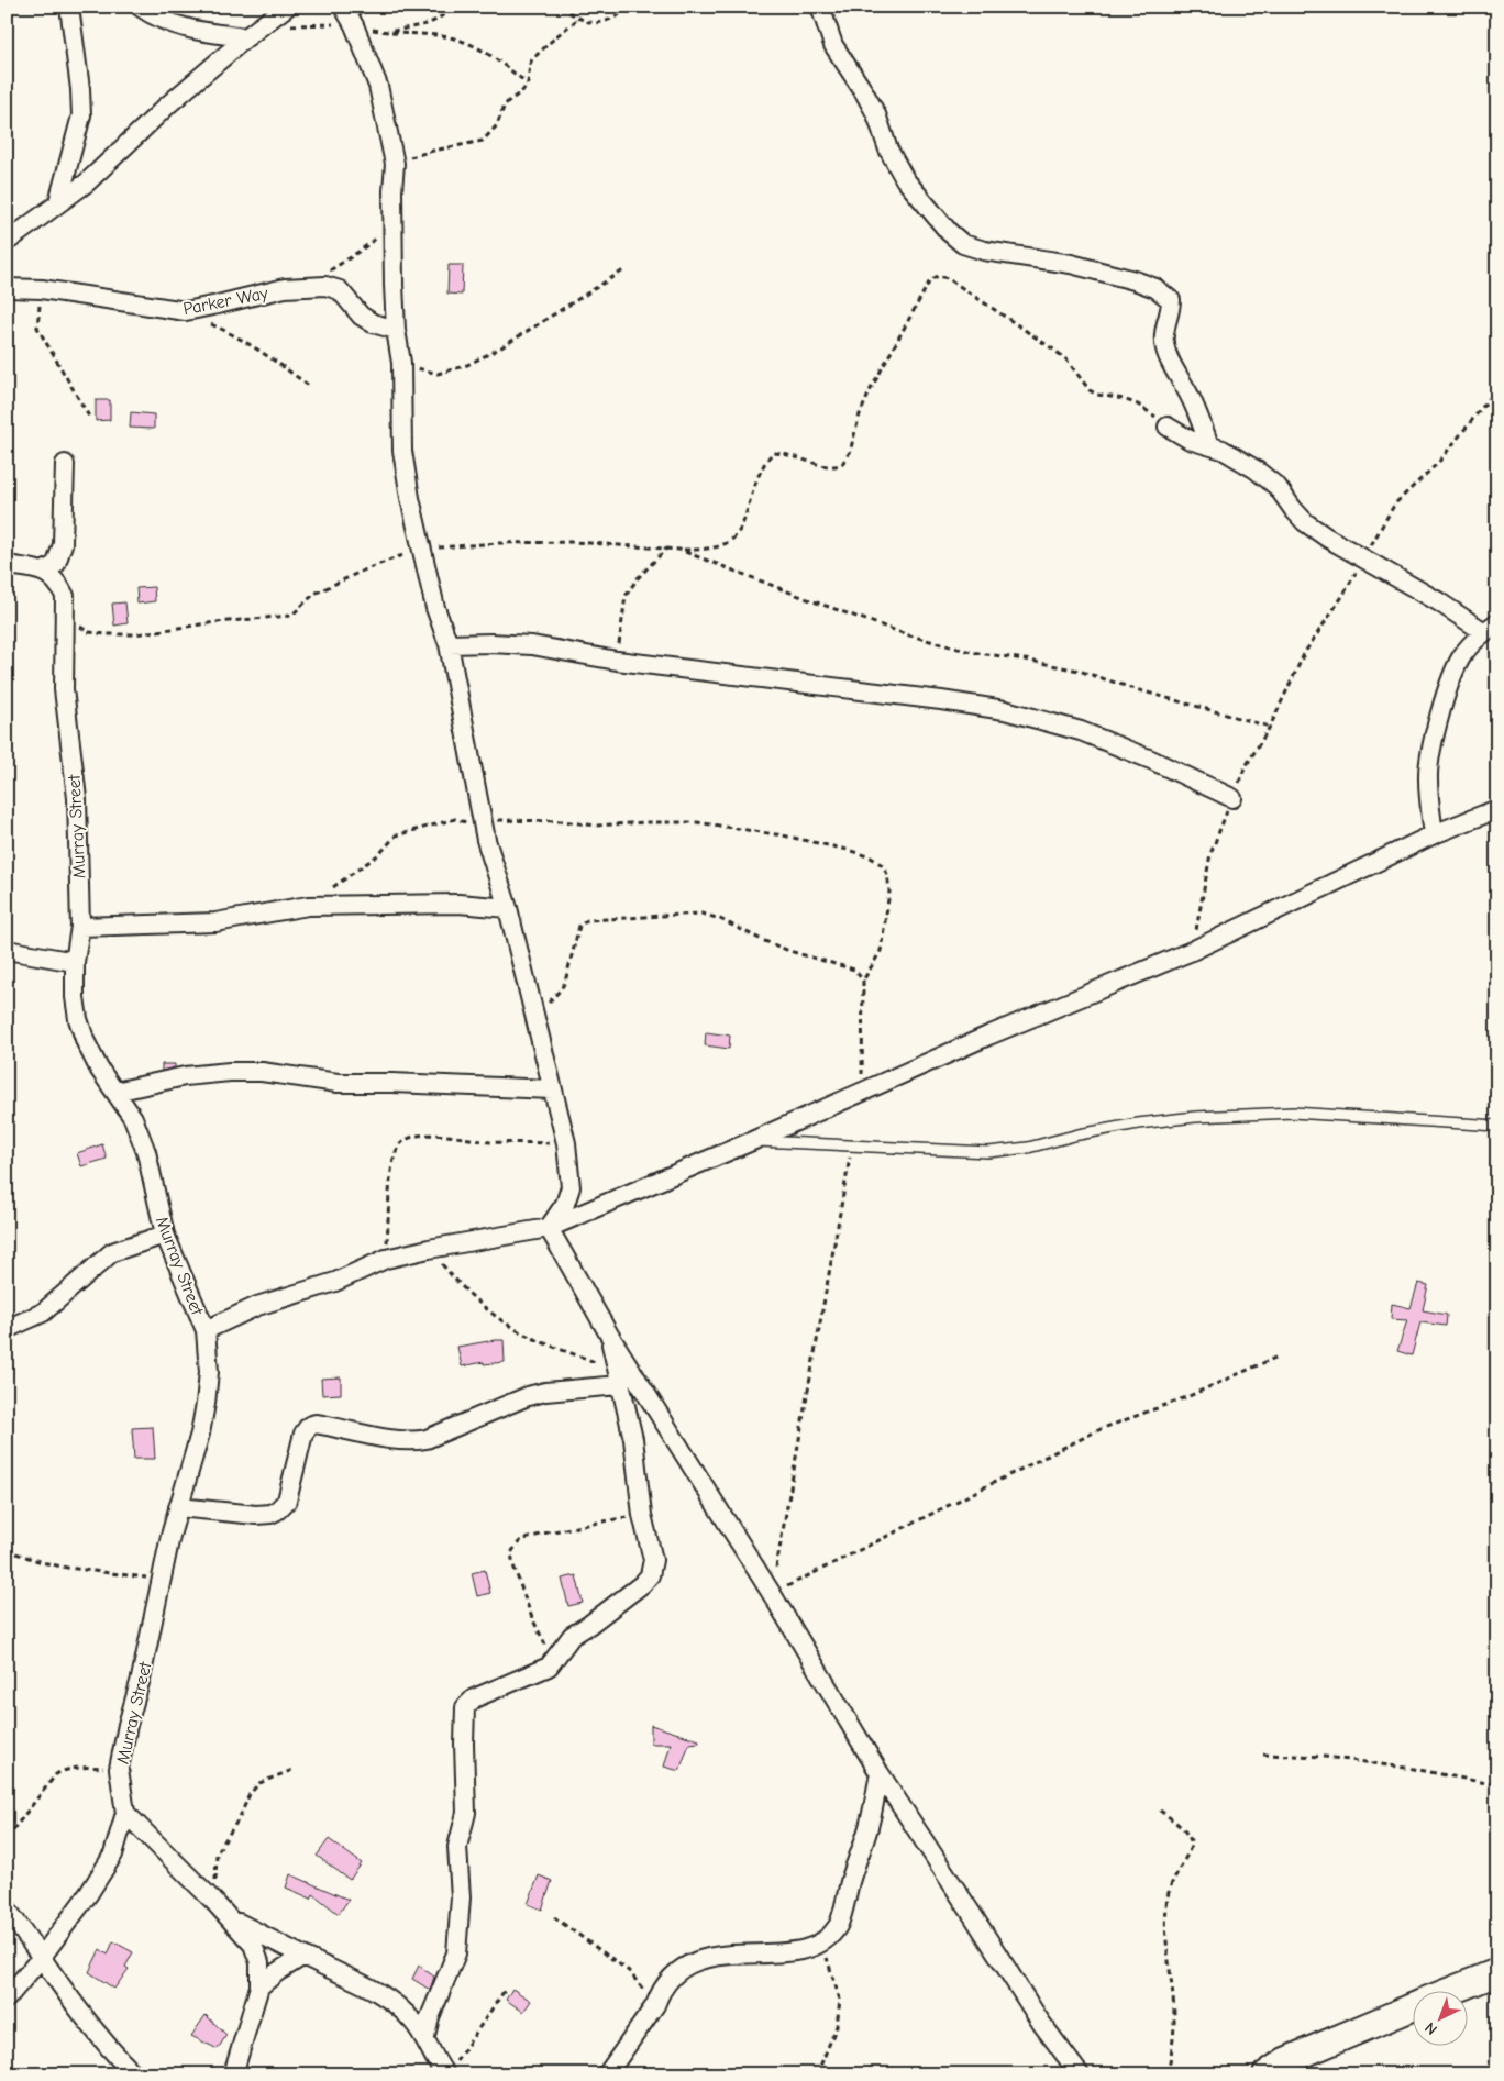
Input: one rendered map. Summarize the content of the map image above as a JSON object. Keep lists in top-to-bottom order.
{
  "streets": {
    "street": ["Parker Way", "Murray Street"]
  },
  "north": "bottom left"
}
